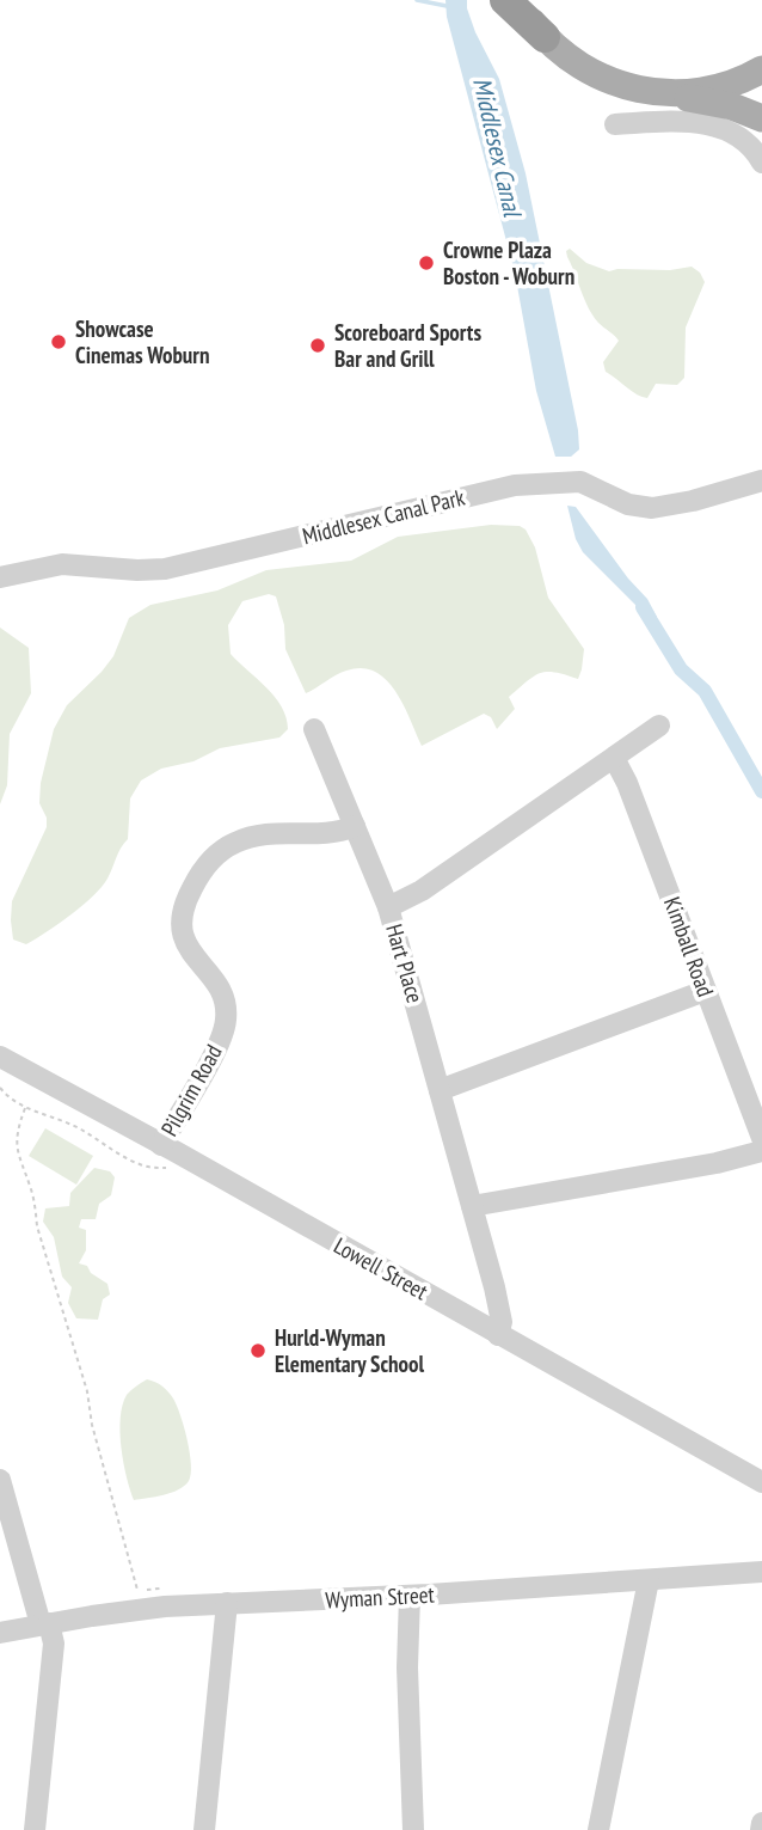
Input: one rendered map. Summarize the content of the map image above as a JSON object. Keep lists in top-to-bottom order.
{
  "streets": {
    "street": [
      "Middlesex Canal Park",
      "Kimball Road",
      "Hart Place",
      "Pilgrim Road",
      "Lowell Street",
      "Wyman Street"
    ]
  },
  "crossings": [
    ["Kimball Road", "Hart Place"],
    ["Hart Place", "Lowell Street"],
    ["Pilgrim Road", "Lowell Street"]
  ],
  "water": ["Middlesex Canal"],
  "places": [
    "Crowne Plaza Boston - Woburn",
    "Showcase Cinemas Woburn",
    "Scoreboard Sports Bar and Grill",
    "Hurld-Wyman Elementary School"
  ]
}
